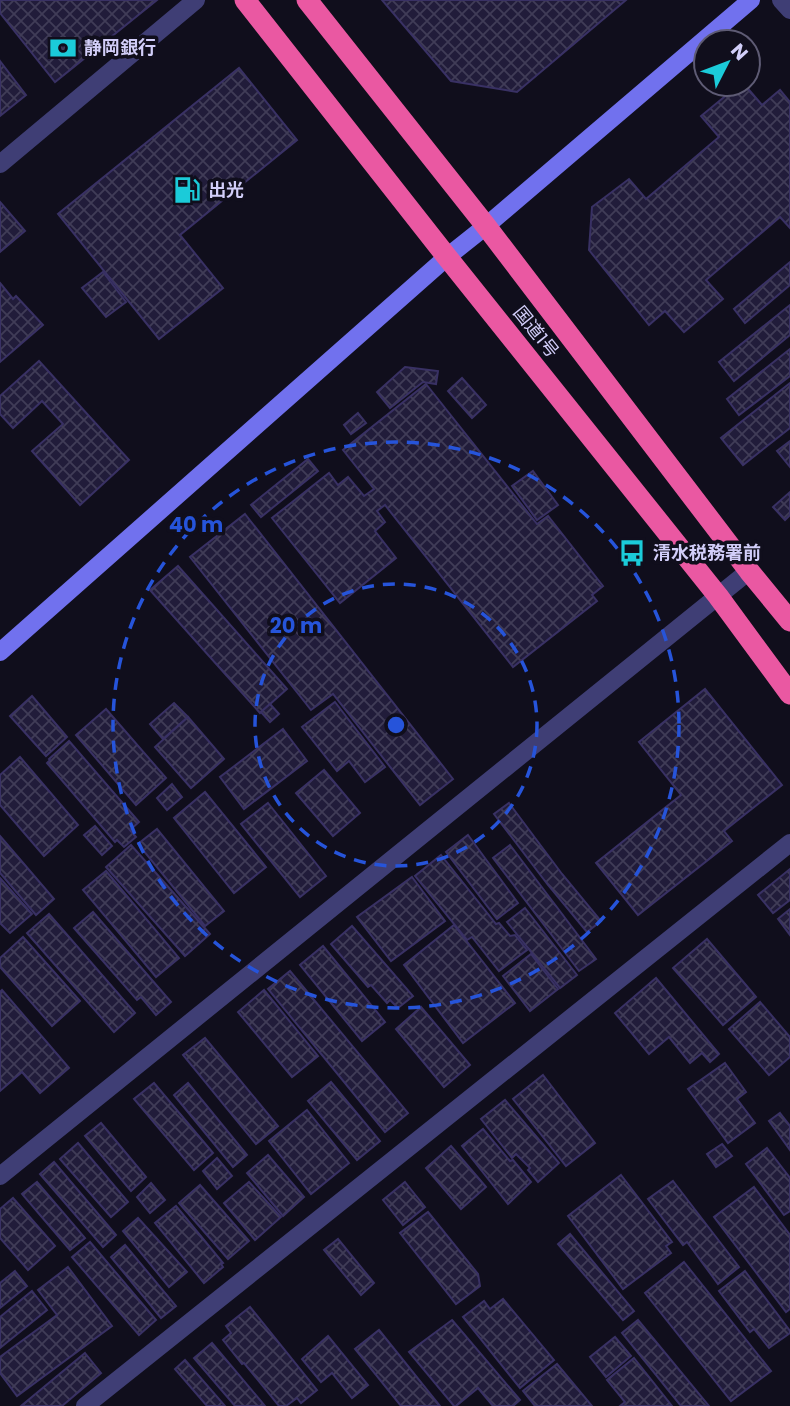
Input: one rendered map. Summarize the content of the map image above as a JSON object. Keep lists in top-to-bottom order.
{
  "streets": {
    "highway": ["国道1号"]
  },
  "places": {
    "bank": ["静岡銀行"],
    "fuel station": ["出光"],
    "bus stop": ["清水税務署前"]
  },
  "north": "top right",
  "rings": ["40 m", "20 m"]
}
